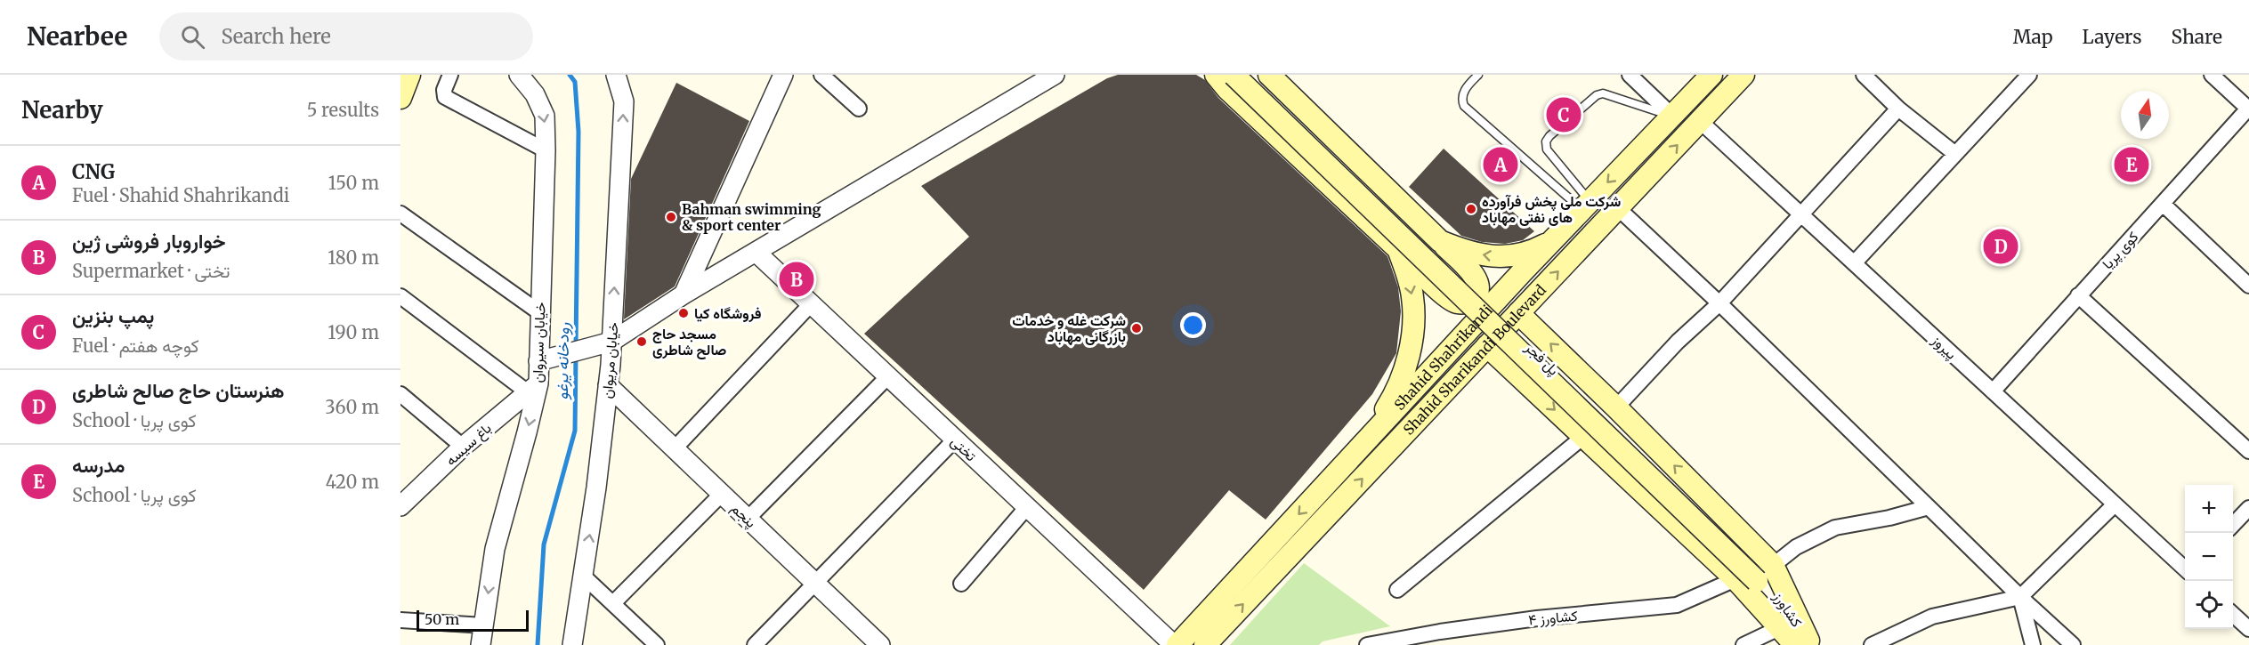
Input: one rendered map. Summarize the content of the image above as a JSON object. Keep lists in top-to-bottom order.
{
  "streets": {
    "main road": [
      "Shahid Shahrikandi",
      "پل فجر",
      "Shahid Sharikandi Boulevard",
      "کشاورز"
    ],
    "street": [
      "کوی پریا",
      "خیابان سیروان",
      "پیروز",
      "خیابان مریوان",
      "باغ سیسه",
      "تختی",
      "پنجم",
      "کشاورز ۴"
    ]
  },
  "crossings": [
    ["کوی پریا", "پیروز"],
    ["خیابان سیروان", "باغ سیسه"],
    ["پیروز", "Shahid Sharikandi Boulevard"],
    ["پل فجر", "کشاورز"],
    ["پل فجر", "کشاورز ۴"],
    ["خیابان مریوان", "پنجم"],
    ["کشاورز", "کشاورز ۴"]
  ],
  "one_way": ["خیابان سیروان", "Shahid Shahrikandi", "Shahid Sharikandi Boulevard"],
  "water": ["رودخانه یرغو"],
  "places": [
    "شرکت ملی پخش فرآورده های نفتی مهاباد",
    "Bahman swimming & sport center",
    "فروشگاه کیا",
    "شرکت غله و خدمات بازرگانی مهاباد",
    "مسجد حاج صالح شاطری"
  ],
  "scale_bar": "50 m",
  "north": "top",
  "page": {
    "header": "Nearbee",
    "search": "Search here",
    "nav": ["Map", "Layers", "Share"],
    "heading": ["Nearby", "5 results"],
    "pins": [
      "C",
      "A",
      "E",
      "D",
      "B"
    ],
    "list": [
      {
        "mark": "A",
        "name": "CNG",
        "note": "Fuel · Shahid Shahrikandi",
        "value": "150 m"
      },
      {
        "mark": "B",
        "name": "خواروبار فروشی ژین",
        "note": "Supermarket · تختی",
        "value": "180 m"
      },
      {
        "mark": "C",
        "name": "پمپ بنزین",
        "note": "Fuel · کوچه هفتم",
        "value": "190 m"
      },
      {
        "mark": "D",
        "name": "هنرستان حاج صالح شاطری",
        "note": "School · کوی پریا",
        "value": "360 m"
      },
      {
        "mark": "E",
        "name": "مدرسه",
        "note": "School · کوی پریا",
        "value": "420 m"
      }
    ],
    "map_buttons": ["+", "−"],
    "scale": "50 m"
  }
}
